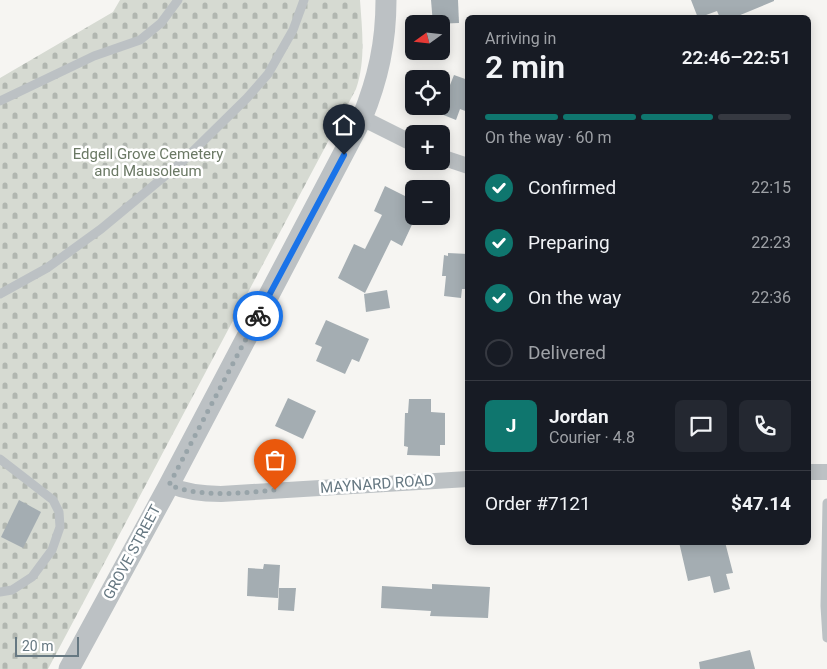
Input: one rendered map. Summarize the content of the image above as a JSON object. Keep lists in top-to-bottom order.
{
  "streets": {
    "street": ["MAYNARD ROAD", "GROVE STREET"]
  },
  "crossings": [
    ["MAYNARD ROAD", "GROVE STREET"]
  ],
  "parks": ["Edgell Grove Cemetery and Mausoleum"],
  "scale_bar": "20 m",
  "north": "left",
  "page": {
    "map_buttons": ["+", "−"],
    "heading": ["2 min", "Arriving in", "22:46–22:51"],
    "panel": [
      "Jordan",
      "Courier · 4.8",
      "Order #7121",
      "$47.14"
    ],
    "bar": "On the way · 60 m",
    "list": [
      ["Confirmed", "22:15"],
      ["Preparing", "22:23"],
      ["On the way", "22:36"],
      "Delivered"
    ],
    "round": "J",
    "scale": "20 m"
  }
}
